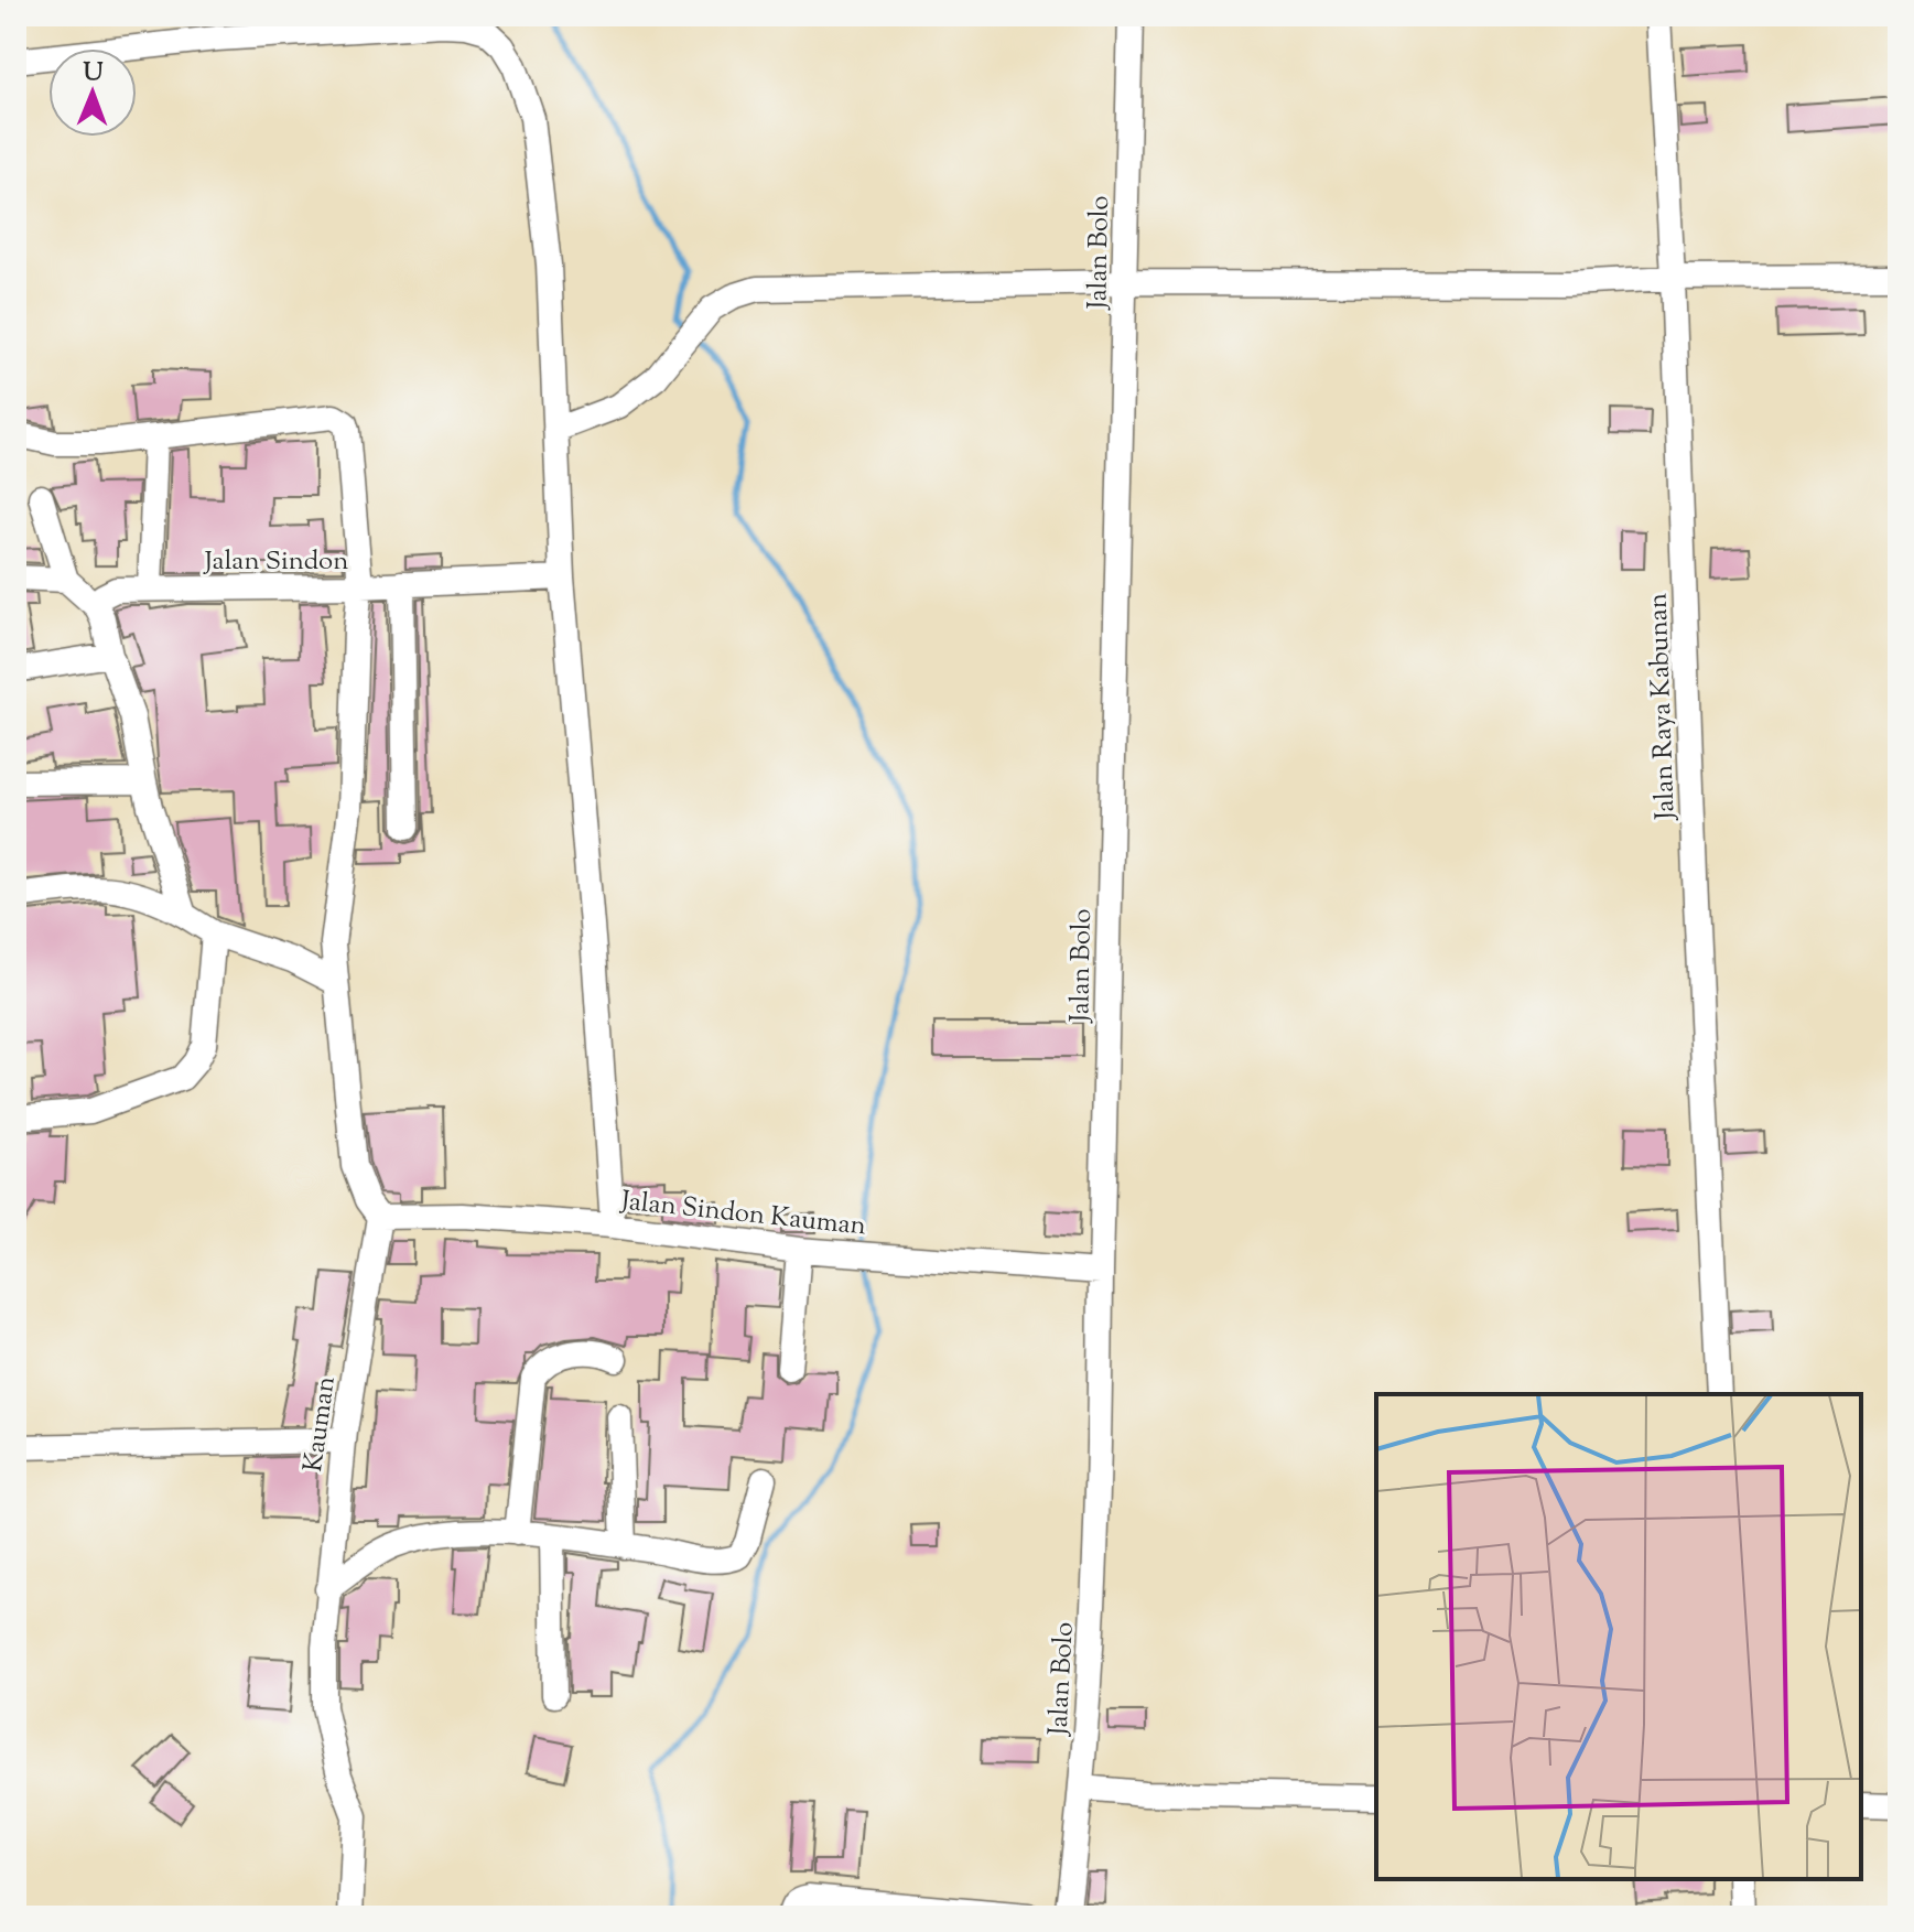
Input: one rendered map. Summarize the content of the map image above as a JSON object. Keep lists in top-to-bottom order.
{
  "streets": {
    "street": [
      "Jalan Bolo",
      "Jalan Sindon",
      "Jalan Raya Kabunan",
      "Jalan Sindon Kauman",
      "Kauman"
    ]
  },
  "crossings": [
    ["Jalan Bolo", "Jalan Sindon Kauman"],
    ["Jalan Sindon Kauman", "Kauman"]
  ],
  "north": "top"
}
